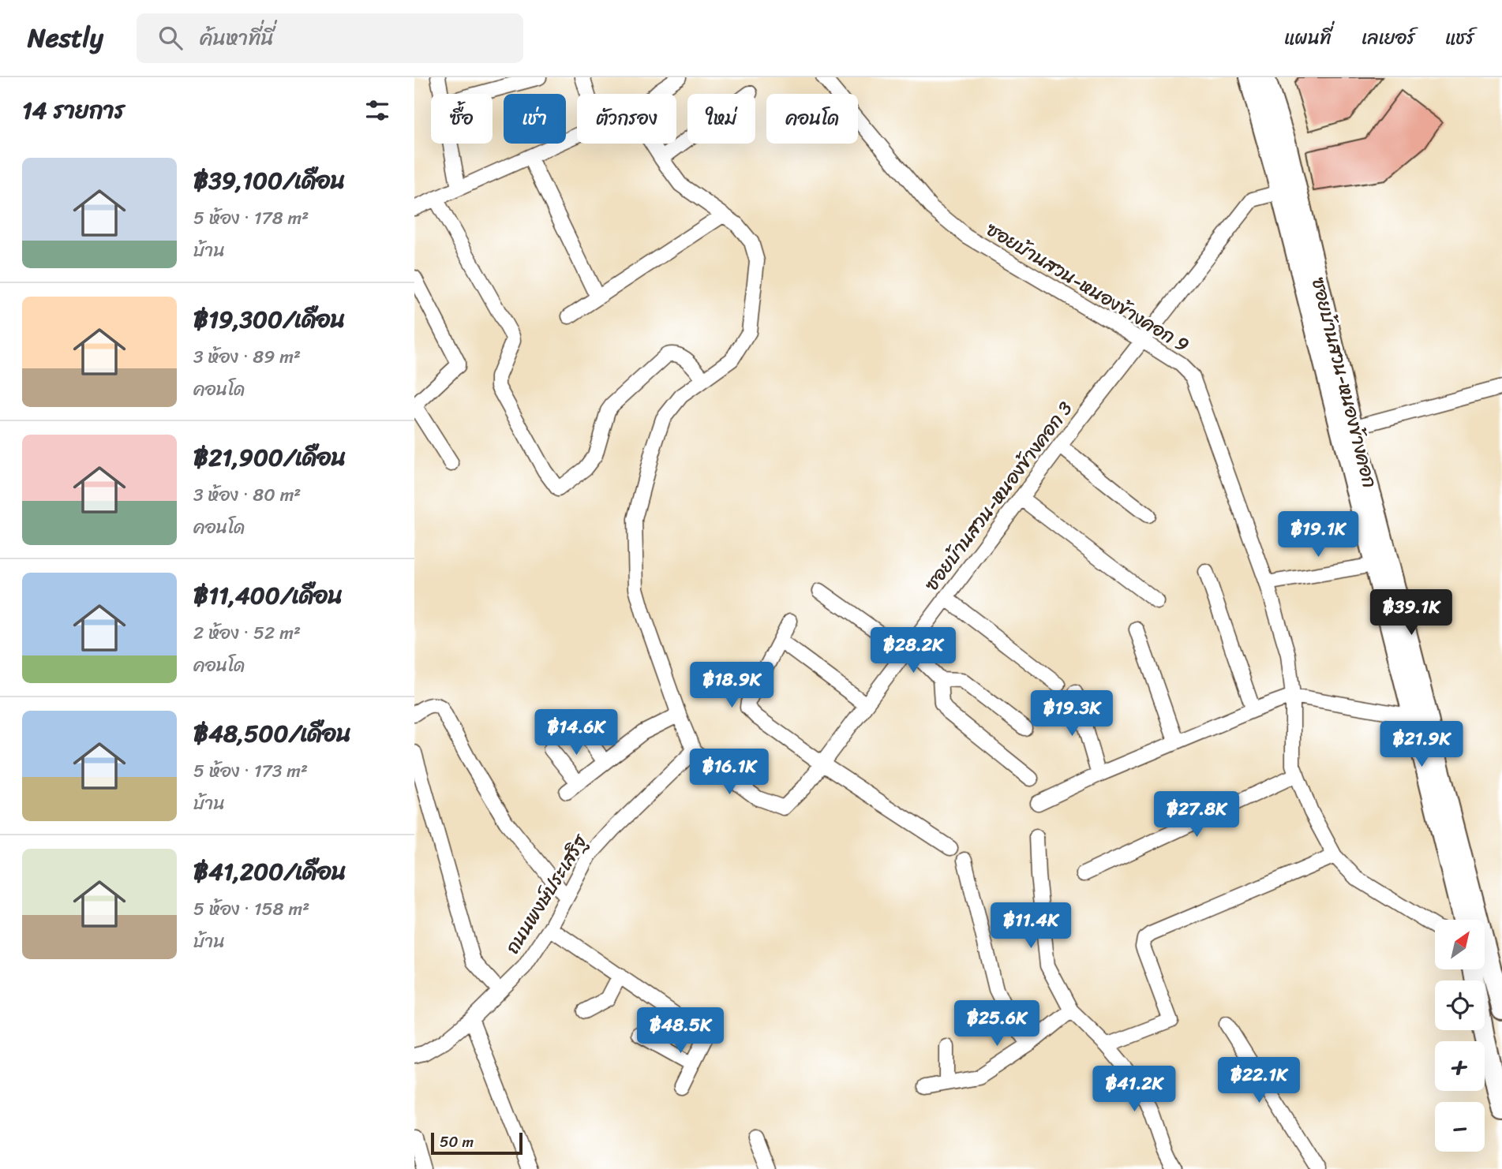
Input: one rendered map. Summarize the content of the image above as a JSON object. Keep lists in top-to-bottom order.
{
  "streets": {
    "main road": ["ซอยบ้านสวน-หนองข้างคอก"],
    "street": ["ซอยบ้านสวน-หนองข้างคอก 9", "ซอยบ้านสวน-หนองข้างคอก 3", "ถนนพงษ์ประเสริฐ"]
  },
  "crossings": [
    ["ซอยบ้านสวน-หนองข้างคอก 9", "ซอยบ้านสวน-หนองข้างคอก 3"],
    ["ซอยบ้านสวน-หนองข้างคอก", "ซอยบ้านสวน-หนองข้างคอก 3"],
    ["ซอยบ้านสวน-หนองข้างคอก 3", "ถนนพงษ์ประเสริฐ"]
  ],
  "scale_bar": "50 m",
  "north": "top right",
  "page": {
    "header": "Nestly",
    "search": "ค้นหาที่นี่",
    "nav": ["แผนที่", "เลเยอร์", "แชร์"],
    "heading": "14 รายการ",
    "chip": [
      "ซื้อ",
      "เช่า",
      "ตัวกรอง",
      "ใหม่",
      "คอนโด"
    ],
    "list": [
      {
        "name": "฿39,100/เดือน",
        "note": "5 ห้อง · 178 m² · บ้าน"
      },
      {
        "name": "฿19,300/เดือน",
        "note": "3 ห้อง · 89 m² · คอนโด"
      },
      {
        "name": "฿21,900/เดือน",
        "note": "3 ห้อง · 80 m² · คอนโด"
      },
      {
        "name": "฿11,400/เดือน",
        "note": "2 ห้อง · 52 m² · คอนโด"
      },
      {
        "name": "฿48,500/เดือน",
        "note": "5 ห้อง · 173 m² · บ้าน"
      },
      {
        "name": "฿41,200/เดือน",
        "note": "5 ห้อง · 158 m² · บ้าน"
      }
    ],
    "price": [
      "฿19.1K",
      "฿39.1K",
      "฿28.2K",
      "฿18.9K",
      "฿19.3K",
      "฿14.6K",
      "฿21.9K",
      "฿16.1K",
      "฿27.8K",
      "฿11.4K",
      "฿25.6K",
      "฿48.5K",
      "฿22.1K",
      "฿41.2K"
    ],
    "map_buttons": ["+", "−"],
    "scale": "50 m"
  }
}
